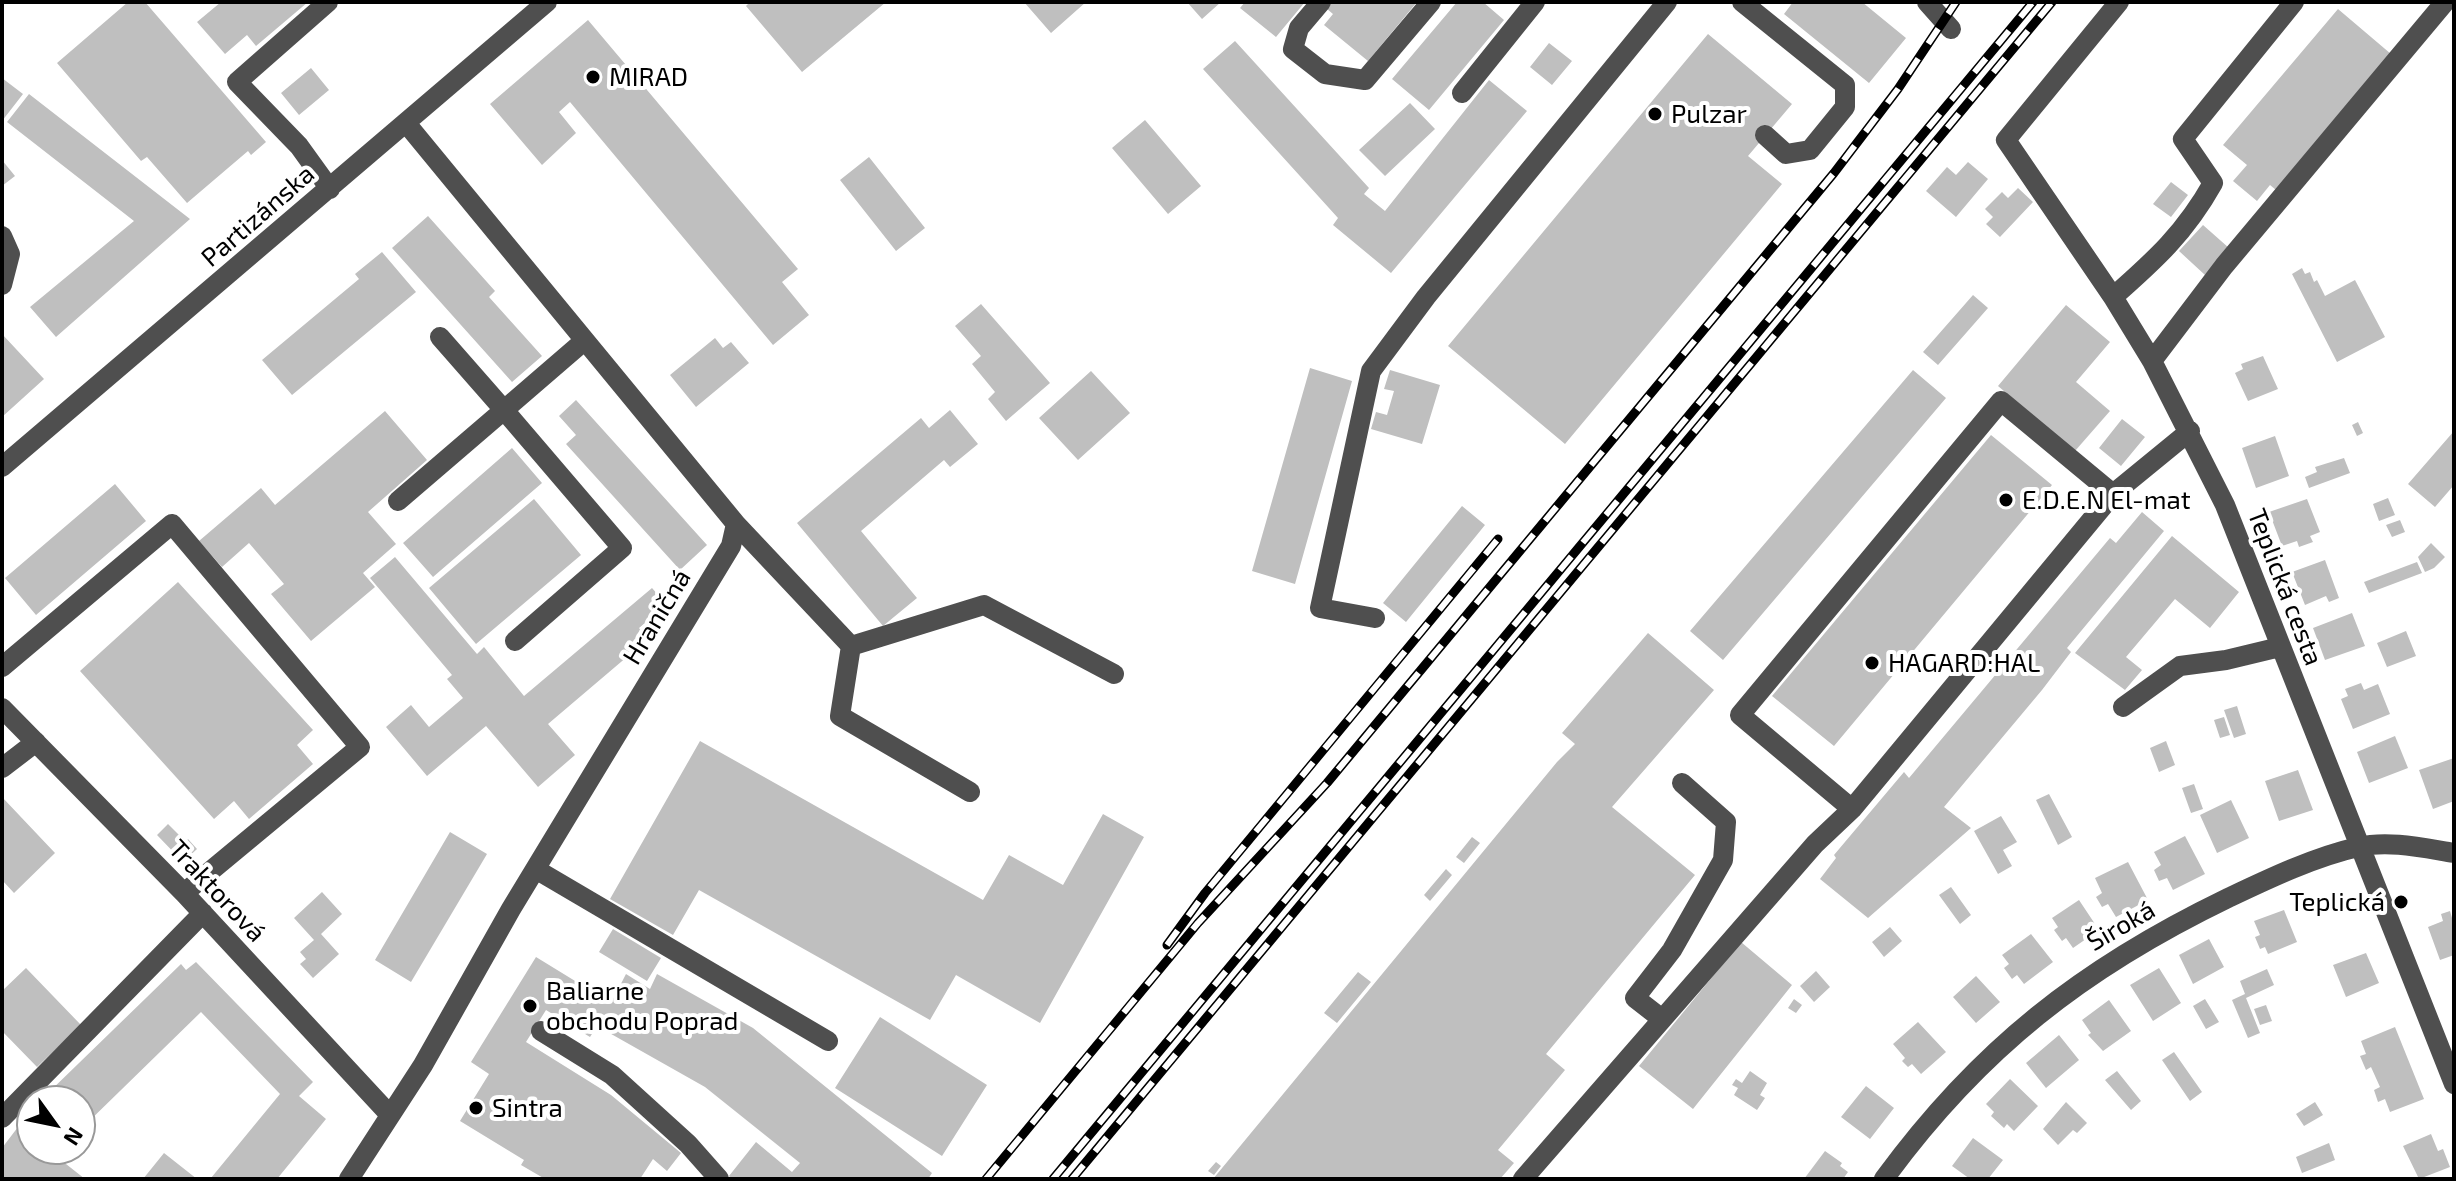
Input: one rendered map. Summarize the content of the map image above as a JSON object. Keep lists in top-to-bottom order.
{
  "streets": {
    "street": [
      "Partizánska",
      "Teplická cesta",
      "Hraničná",
      "Traktorová",
      "Široká"
    ]
  },
  "crossings": [
    ["Teplická cesta", "Široká"],
    ["Hraničná", "Traktorová"]
  ],
  "places": [
    "MIRAD",
    "Pulzar",
    "E.D.E.N El-mat",
    "HAGARD:HAL",
    "Teplická",
    "Baliarne obchodu Poprad",
    "Sintra"
  ],
  "north": "bottom right"
}
